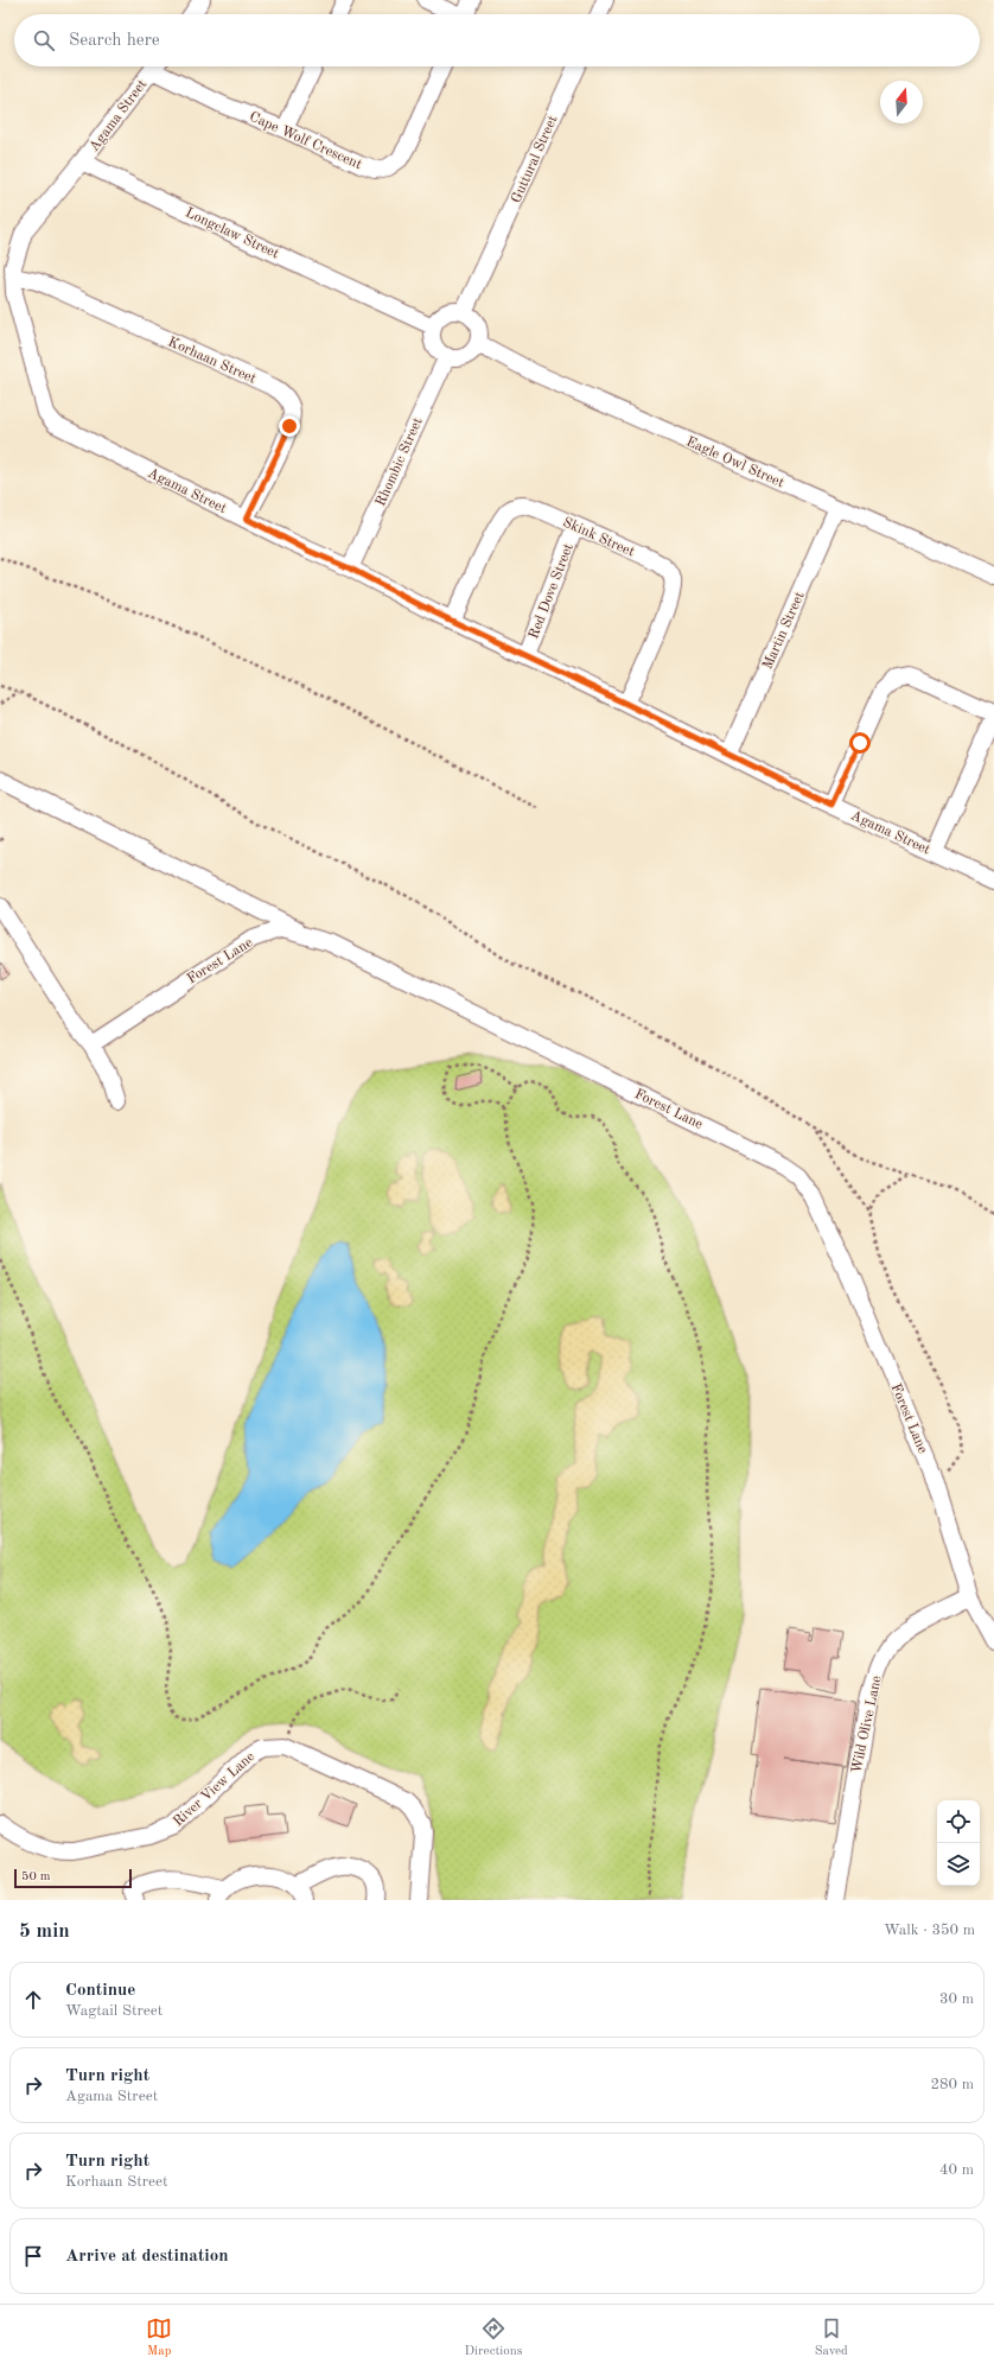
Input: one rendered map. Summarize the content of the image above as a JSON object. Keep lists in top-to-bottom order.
{
  "streets": {
    "street": [
      "Agama Street",
      "Cape Wolf Crescent",
      "Guttural Street",
      "Longclaw Street",
      "Korhaan Street",
      "Rhombic Street",
      "Eagle Owl Street",
      "Skink Street",
      "Red Dove Street",
      "Martin Street",
      "Forest Lane",
      "Wild Olive Lane",
      "River View Lane"
    ]
  },
  "crossings": [
    ["Agama Street", "Longclaw Street"],
    ["Agama Street", "Korhaan Street"],
    ["Agama Street", "Rhombic Street"],
    ["Agama Street", "Skink Street"],
    ["Agama Street", "Red Dove Street"],
    ["Agama Street", "Martin Street"],
    ["Guttural Street", "Longclaw Street"],
    ["Guttural Street", "Rhombic Street"],
    ["Guttural Street", "Eagle Owl Street"],
    ["Longclaw Street", "Rhombic Street"],
    ["Longclaw Street", "Eagle Owl Street"],
    ["Rhombic Street", "Eagle Owl Street"],
    ["Eagle Owl Street", "Martin Street"],
    ["Skink Street", "Red Dove Street"],
    ["Forest Lane", "Wild Olive Lane"]
  ],
  "scale_bar": "50 m",
  "north": "top",
  "page": {
    "search": "Search here",
    "scale": "50 m",
    "heading": ["5 min", "Walk · 350 m"],
    "list": [
      ["Continue", "Wagtail Street", "30 m"],
      ["Turn right", "Agama Street", "280 m"],
      ["Turn right", "Korhaan Street", "40 m"],
      "Arrive at destination"
    ],
    "nav": ["Map", "Directions", "Saved"]
  }
}
